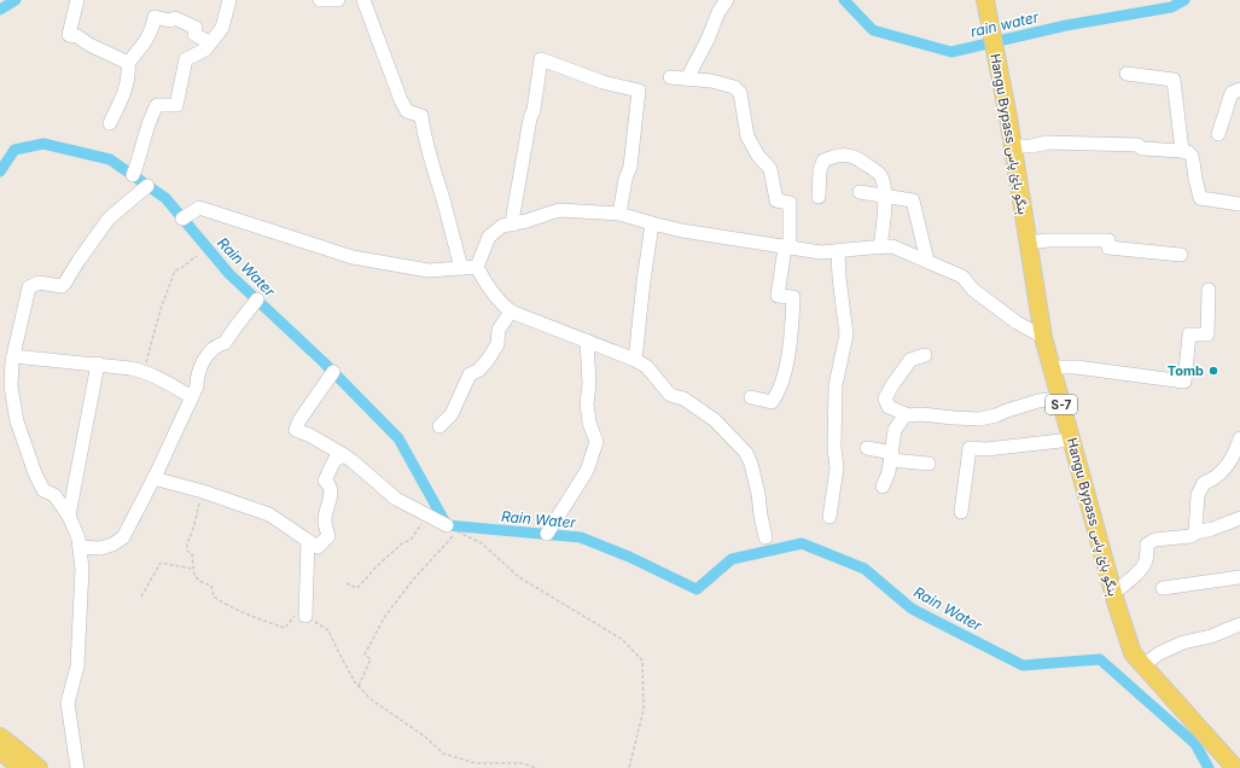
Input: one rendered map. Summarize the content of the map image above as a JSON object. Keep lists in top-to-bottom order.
{
  "streets": {
    "main road": ["Hangu Bypass ہنگو بائ پاس", "S-7"]
  },
  "water": ["rain water", "Rain Water"],
  "places": ["Tomb"]
}
